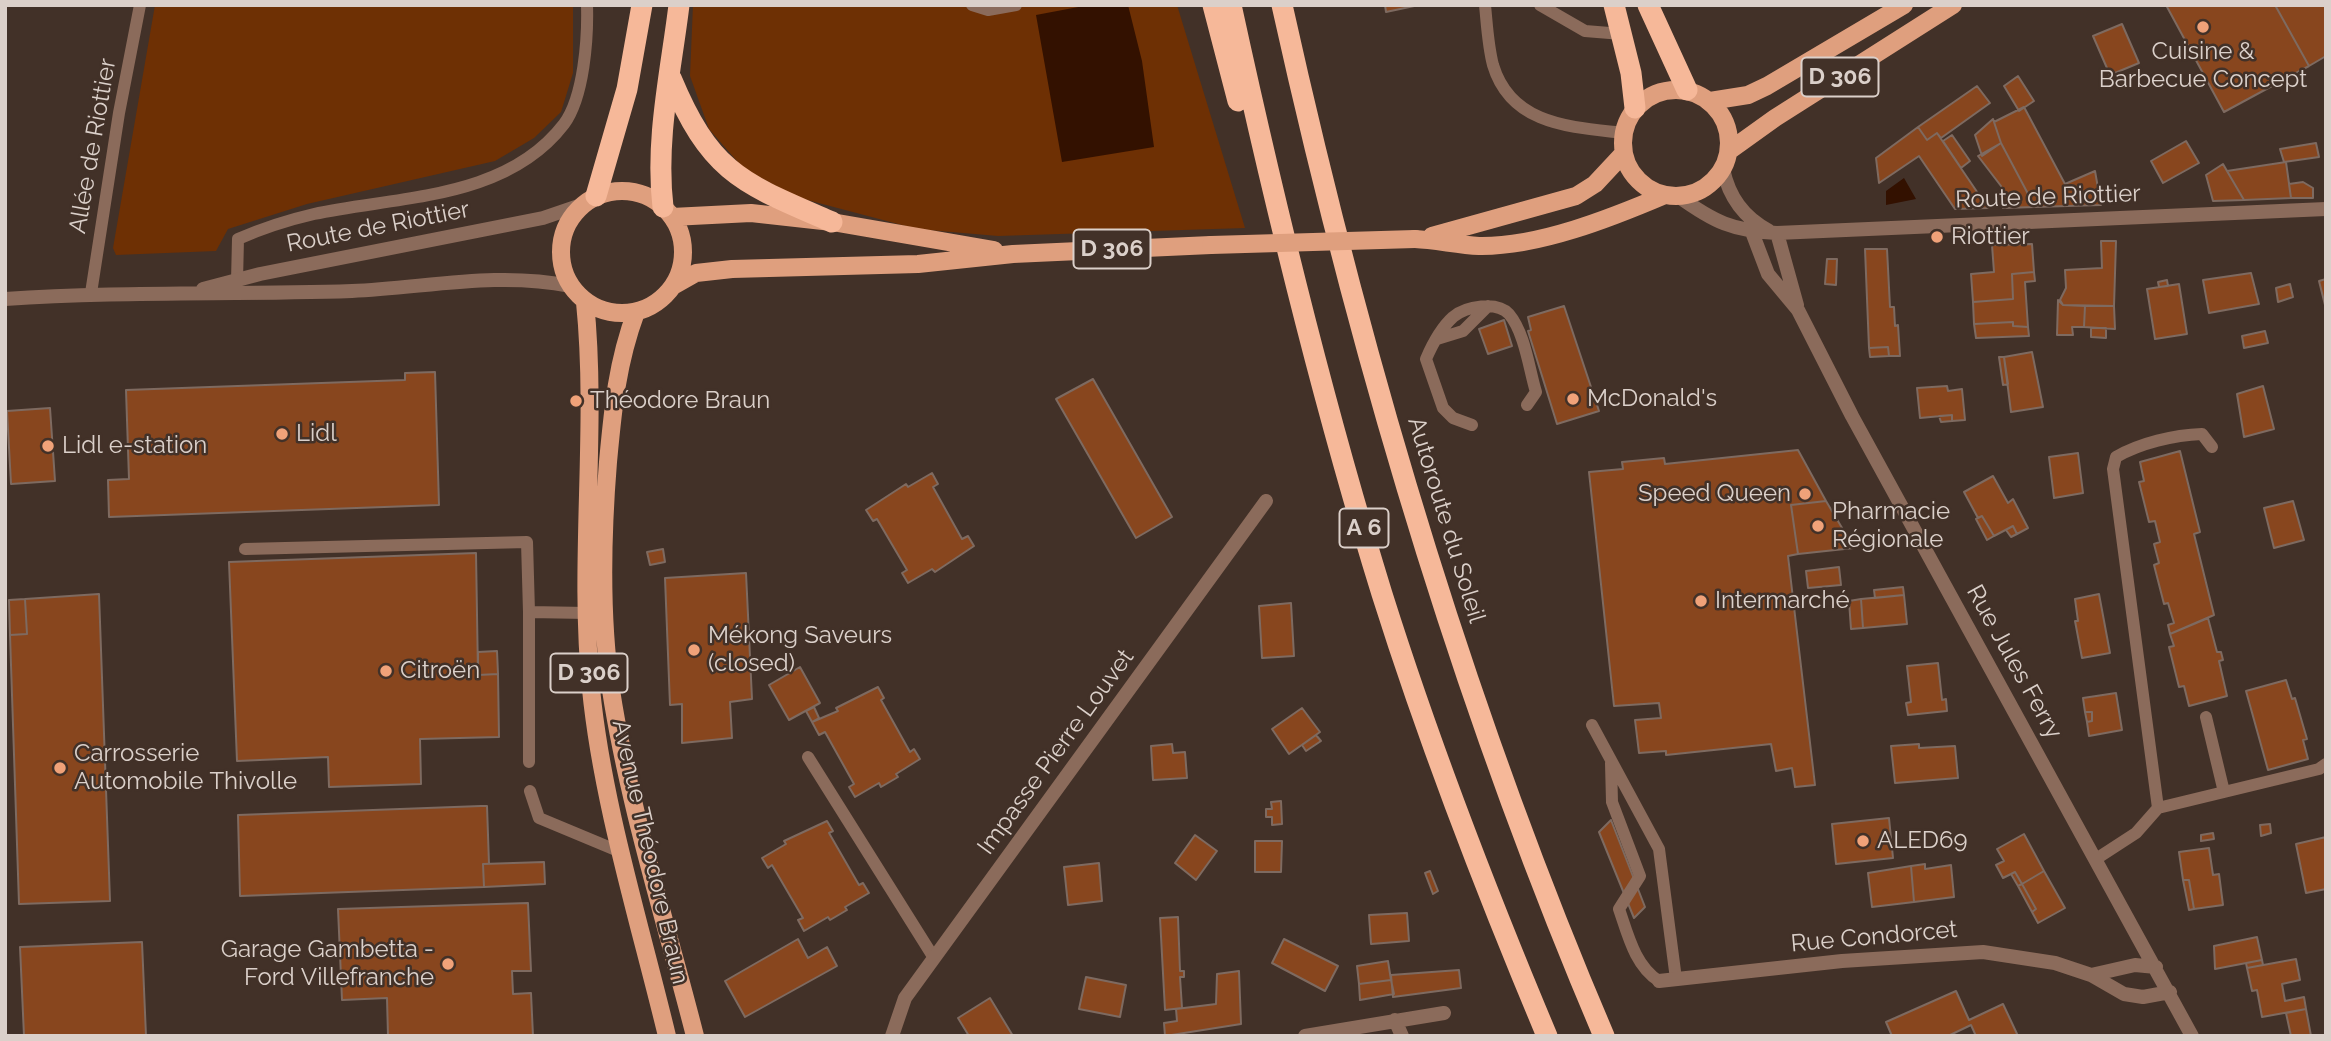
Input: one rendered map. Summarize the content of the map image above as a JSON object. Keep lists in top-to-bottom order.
{
  "streets": {
    "highway": ["Autoroute du Soleil", "A 6"],
    "main road": ["D 306", "Avenue Théodore Braun"],
    "street": [
      "Route de Riottier",
      "Rue Jules Ferry",
      "Impasse Pierre Louvet",
      "Rue Condorcet"
    ],
    "lane": ["Allée de Riottier"]
  },
  "crossings": [
    ["D 306", "Route de Riottier"],
    ["D 306", "Avenue Théodore Braun"],
    ["Allée de Riottier", "Route de Riottier"],
    ["Route de Riottier", "Rue Jules Ferry"],
    ["Route de Riottier", "Avenue Théodore Braun"],
    ["Rue Jules Ferry", "Rue Condorcet"]
  ],
  "places": [
    "Cuisine & Barbecue Concept",
    "Riottier",
    "McDonald's",
    "Théodore Braun",
    "Lidl",
    "Lidl e-station",
    "Speed Queen",
    "Pharmacie Régionale",
    "Intermarché",
    "Mékong Saveurs (closed)",
    "Citroën",
    "Carrosserie Automobile Thivolle",
    "ALED69",
    "Garage Gambetta - Ford Villefranche"
  ]
}
